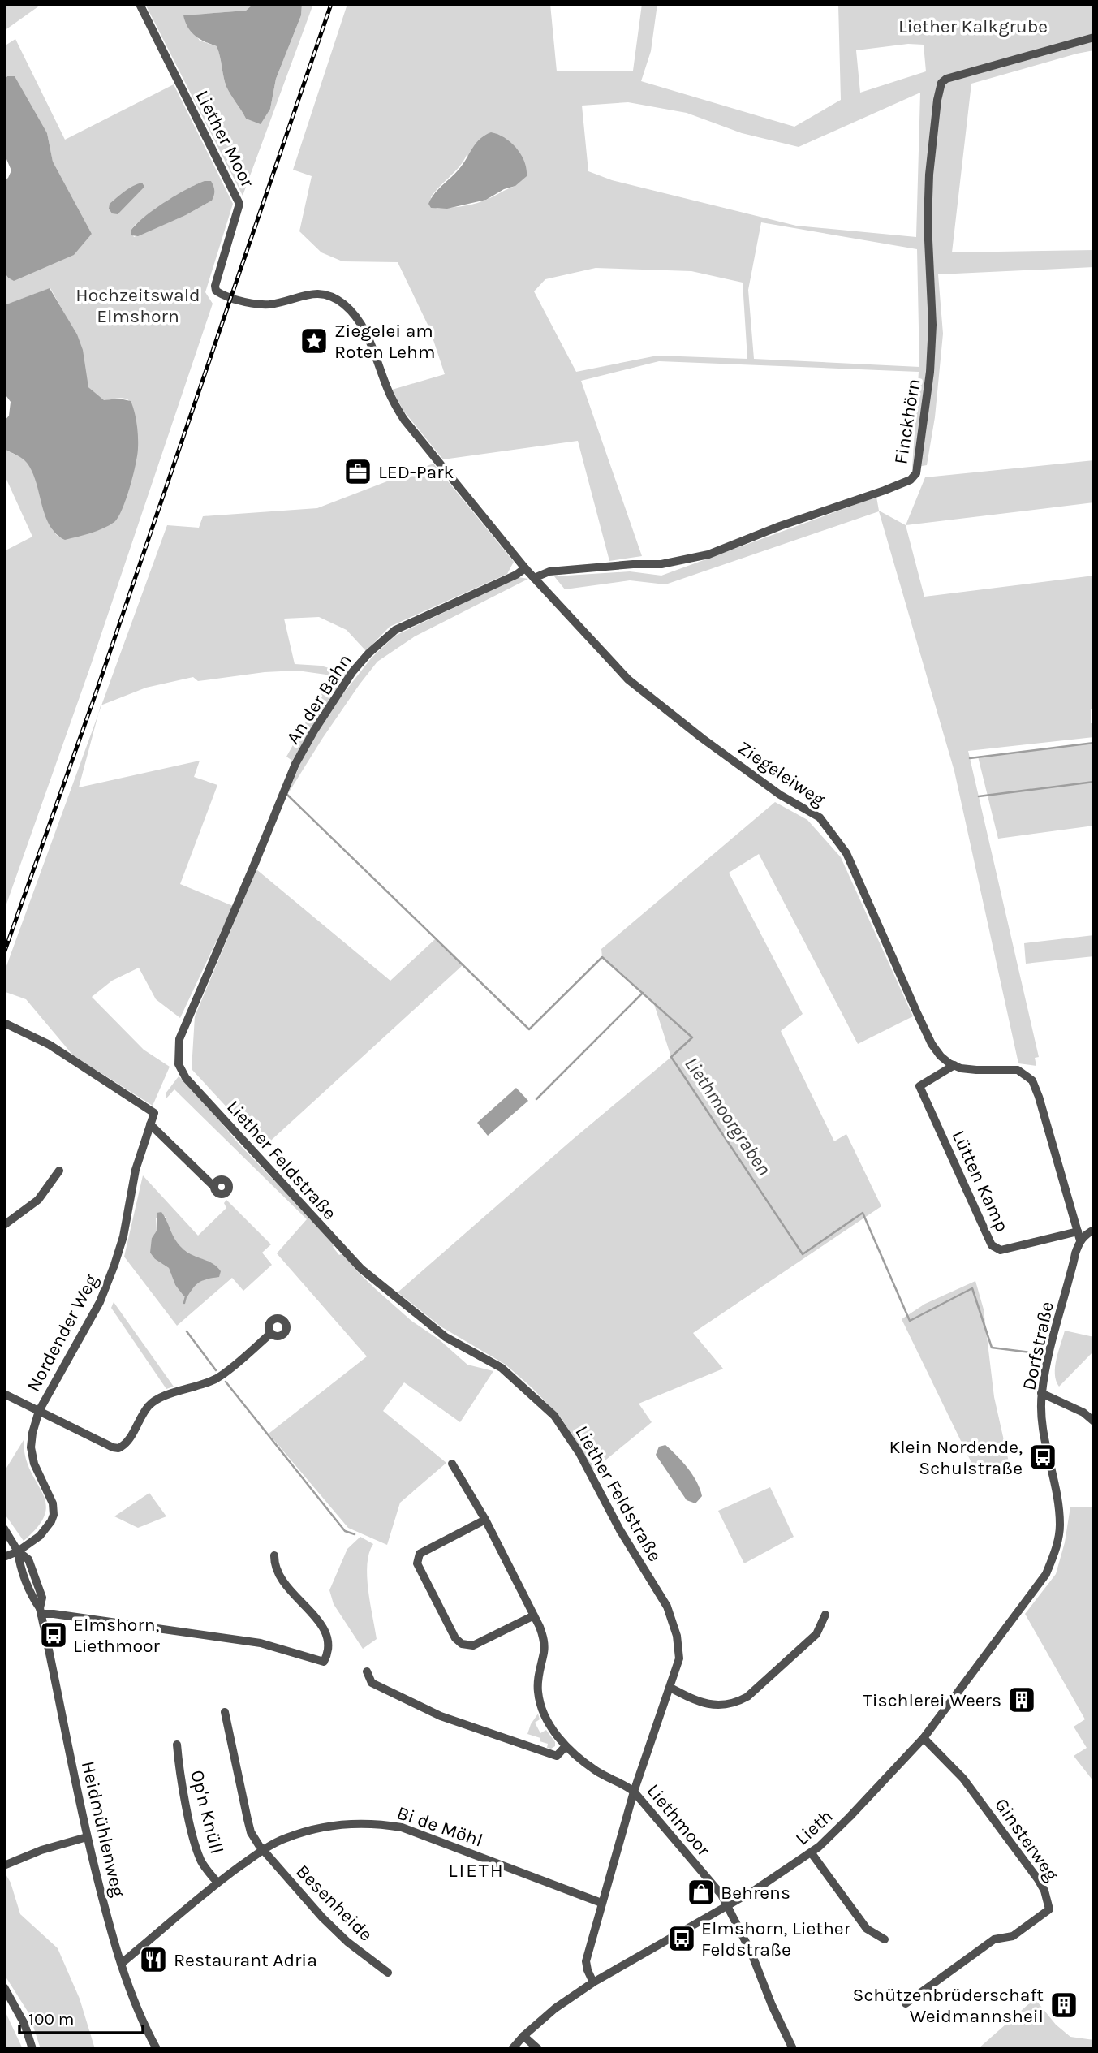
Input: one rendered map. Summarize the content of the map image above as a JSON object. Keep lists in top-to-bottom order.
{
  "streets": {
    "street": [
      "Liether Moor",
      "Finckhörn",
      "An der Bahn",
      "Ziegeleiweg",
      "Liether Feldstraße",
      "Lütten Kamp",
      "Nordender Weg",
      "Dorfstraße",
      "Op'n Knüll",
      "Liethmoor",
      "Bi de Möhl",
      "Lieth",
      "Heidmühlenweg",
      "Ginsterweg",
      "Besenheide"
    ]
  },
  "crossings": [
    ["Liether Moor", "Ziegeleiweg"],
    ["Finckhörn", "Ziegeleiweg"],
    ["An der Bahn", "Ziegeleiweg"],
    ["An der Bahn", "Liether Feldstraße"],
    ["Ziegeleiweg", "Lütten Kamp"],
    ["Liether Feldstraße", "Liethmoor"],
    ["Liether Feldstraße", "Bi de Möhl"],
    ["Liether Feldstraße", "Lieth"],
    ["Nordender Weg", "Heidmühlenweg"],
    ["Dorfstraße", "Lieth"],
    ["Op'n Knüll", "Bi de Möhl"],
    ["Liethmoor", "Lieth"],
    ["Bi de Möhl", "Heidmühlenweg"],
    ["Bi de Möhl", "Besenheide"],
    ["Lieth", "Ginsterweg"]
  ],
  "districts": ["LIETH"],
  "water": ["Liethmoorgraben"],
  "parks": ["Liether Kalkgrube", "Hochzeitswald Elmshorn"],
  "places": {
    "place": ["Ziegelei am Roten Lehm"],
    "office": ["LED-Park"],
    "bus stop": ["Klein Nordende, Schulstraße", "Elmshorn, Liethmoor", "Elmshorn, Liether Feldstraße"],
    "building": ["Tischlerei Weers", "Schützenbrüderschaft Weidmannsheil"],
    "shop": ["Behrens"],
    "restaurant": ["Restaurant Adria"]
  },
  "scale_bar": "100 m"
}
